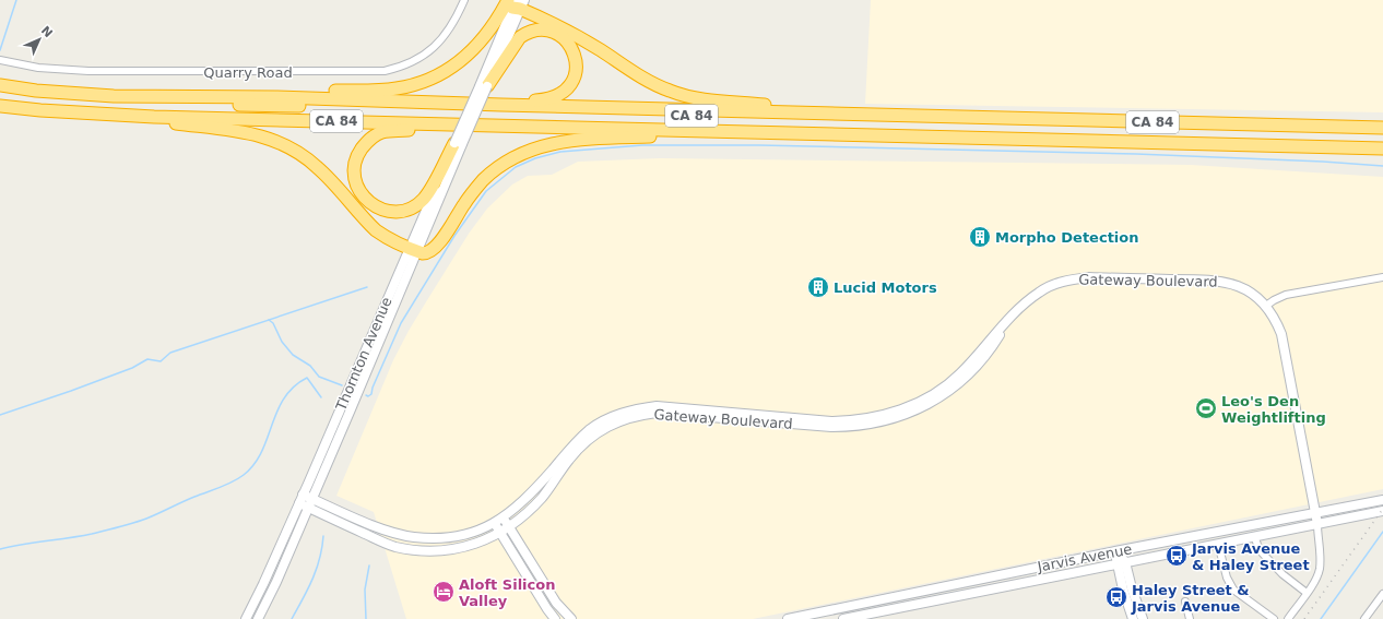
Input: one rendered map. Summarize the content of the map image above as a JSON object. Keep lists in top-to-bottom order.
{
  "streets": {
    "highway": ["CA 84"],
    "main road": ["Gateway Boulevard", "Thornton Avenue", "Jarvis Avenue"],
    "street": ["Quarry Road"]
  },
  "crossings": [
    ["Gateway Boulevard", "Thornton Avenue"]
  ],
  "places": {
    "building": ["Morpho Detection", "Lucid Motors"],
    "sports": ["Leo's Den Weightlifting"],
    "bus stop": ["Jarvis Avenue & Haley Street", "Haley Street & Jarvis Avenue"],
    "hotel": ["Aloft Silicon Valley"]
  },
  "north": "top right"
}
